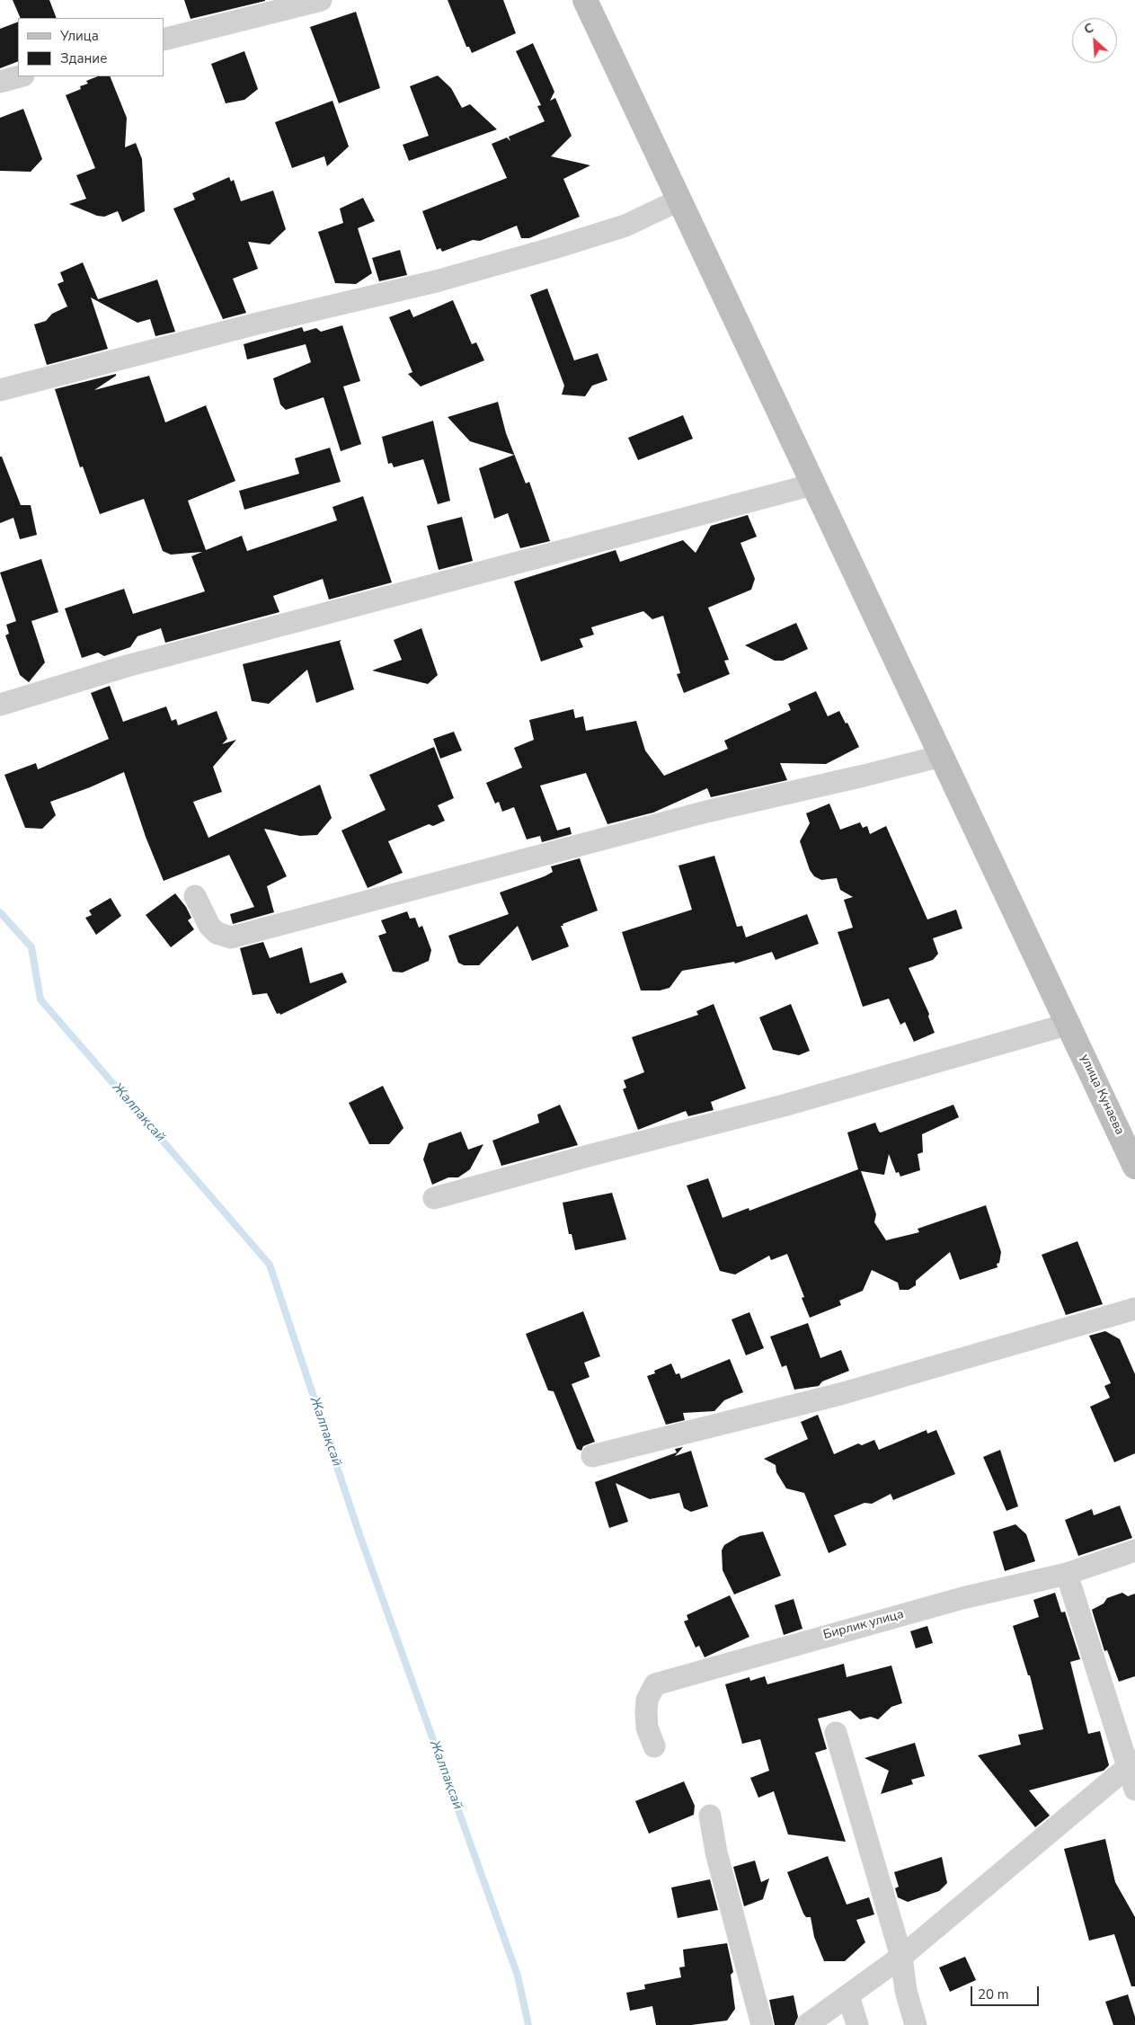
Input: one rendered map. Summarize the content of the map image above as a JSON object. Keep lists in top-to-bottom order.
{
  "streets": {
    "main road": ["улица Кунаева"],
    "street": ["Бирлик улица"]
  },
  "water": ["Жалпақсай"],
  "legend": ["Улица", "Здание"],
  "scale_bar": "20 m",
  "north": "top left"
}
